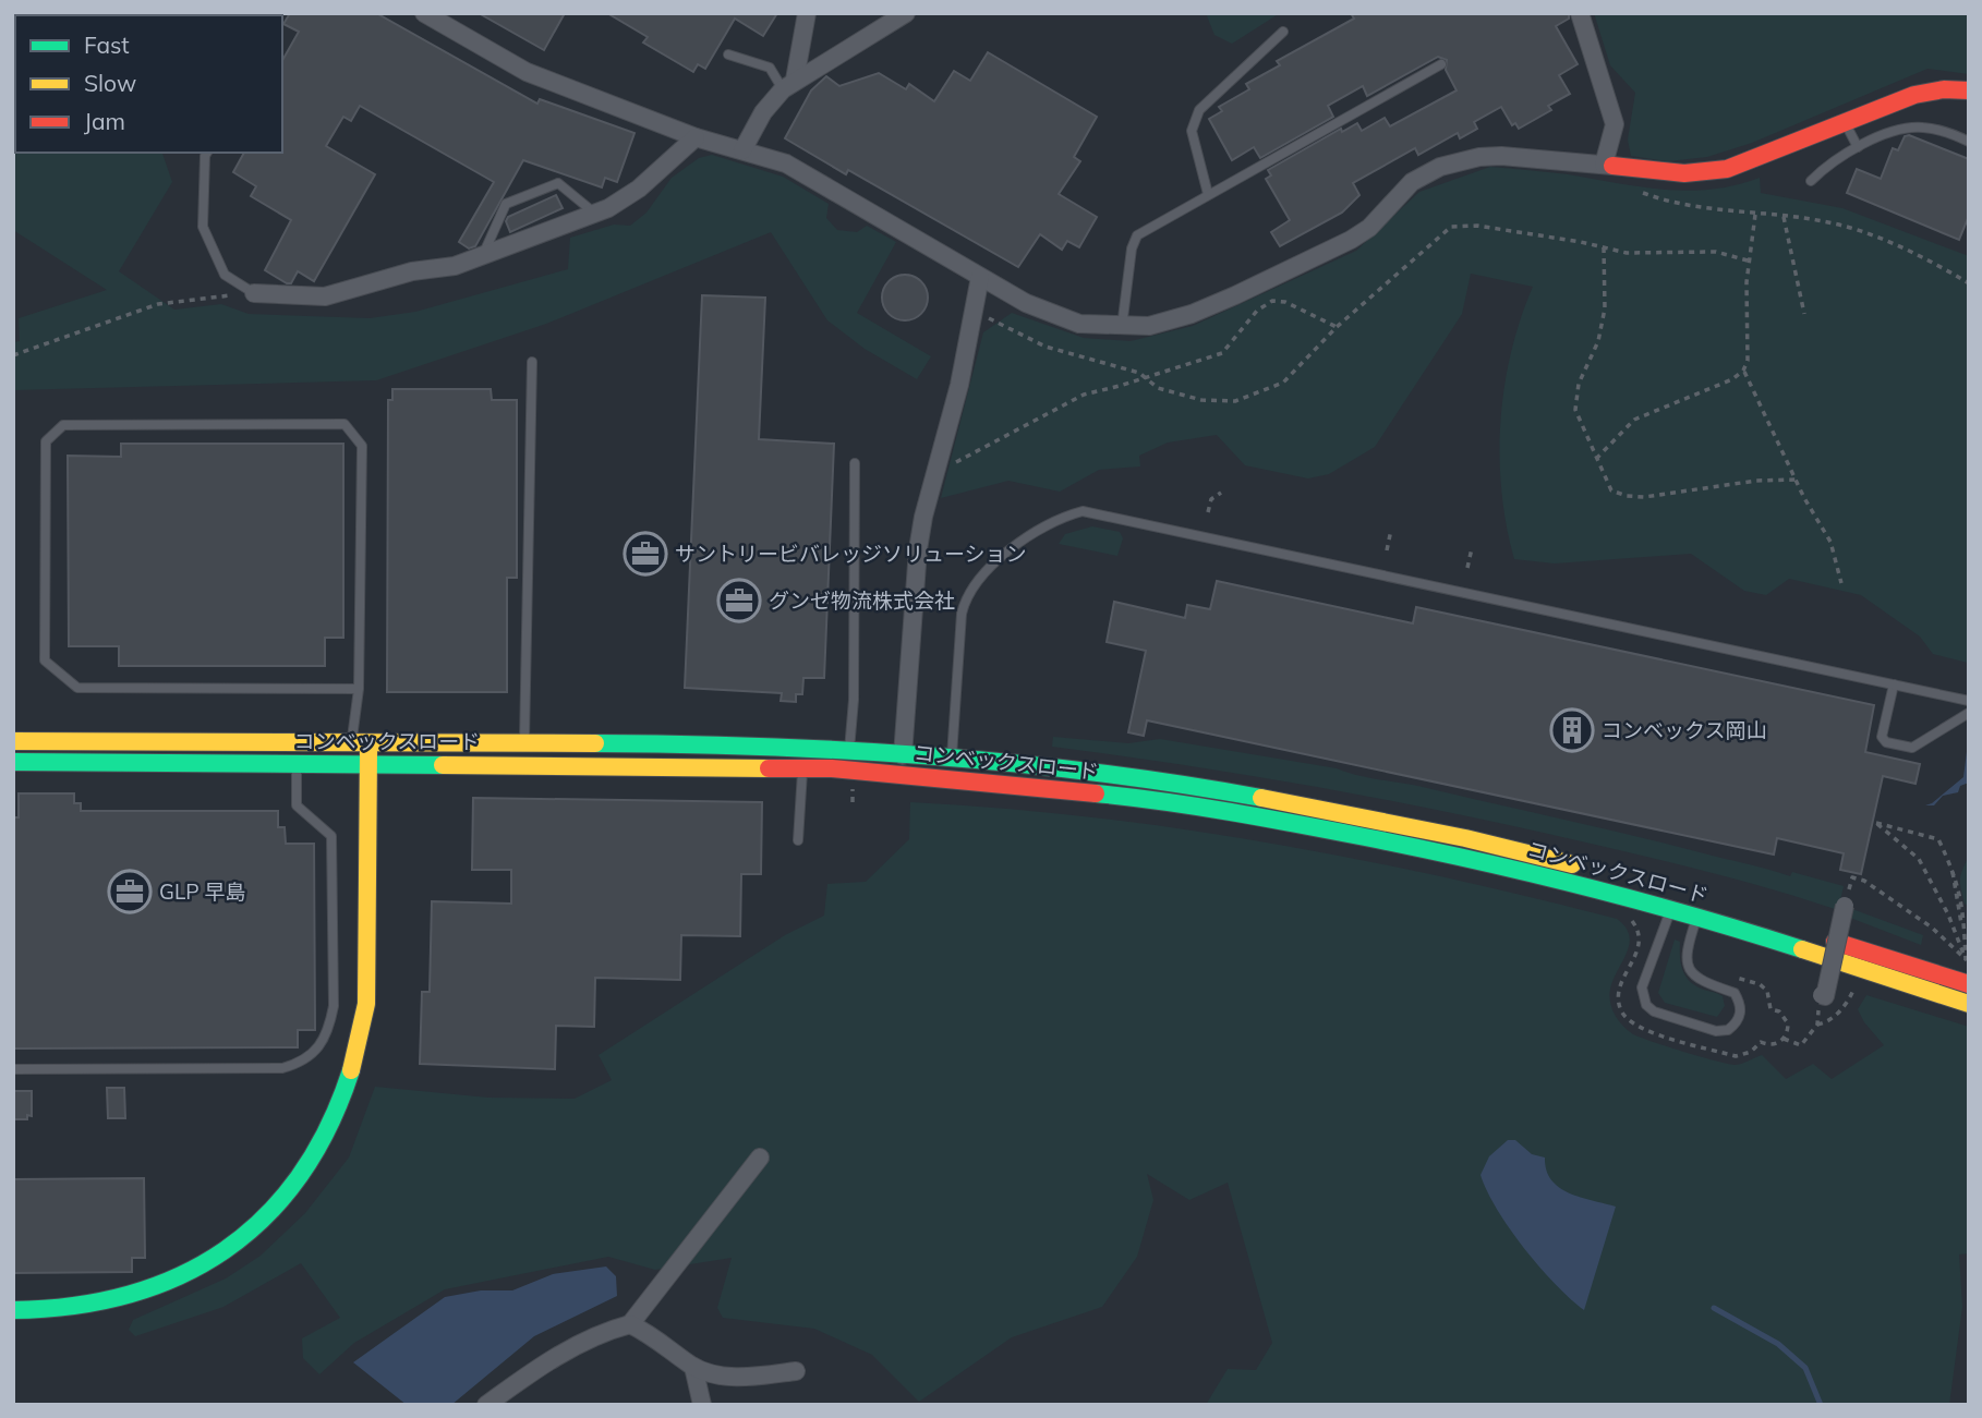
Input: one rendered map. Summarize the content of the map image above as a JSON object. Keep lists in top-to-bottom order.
{
  "streets": {
    "street": ["コンベックスロード"]
  },
  "places": {
    "office": ["サントリービバレッジソリューション", "グンゼ物流株式会社", "GLP 早島"],
    "building": ["コンベックス岡山"]
  },
  "legend": ["Fast", "Slow", "Jam"]
}
